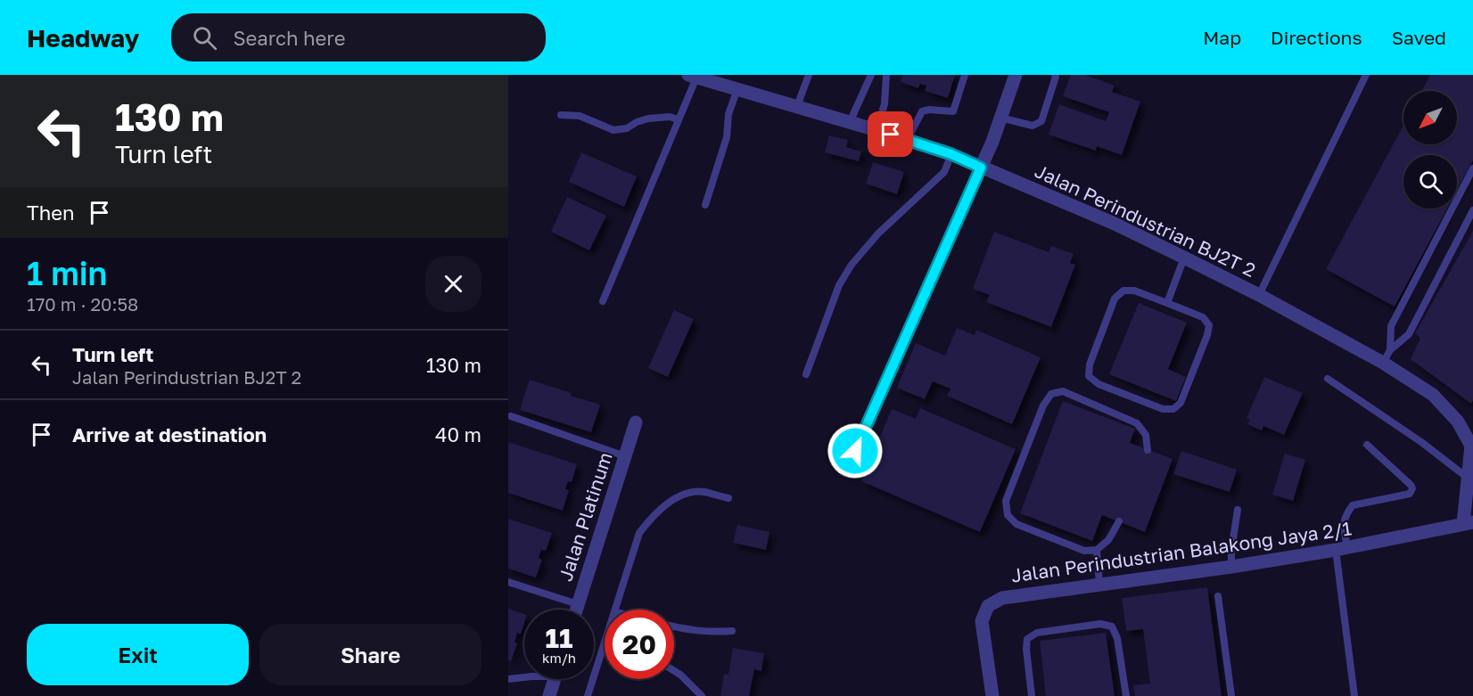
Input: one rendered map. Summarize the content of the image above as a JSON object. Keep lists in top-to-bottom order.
{
  "streets": {
    "street": ["Jalan Perindustrian BJ2T 2", "Jalan Platinum", "Jalan Perindustrian Balakong Jaya 2/1"]
  },
  "crossings": [
    ["Jalan Perindustrian BJ2T 2", "Jalan Perindustrian Balakong Jaya 2/1"]
  ],
  "north": "bottom left",
  "page": {
    "header": "Headway",
    "search": "Search here",
    "nav": ["Map", "Directions", "Saved"],
    "turn": ["130 m", "Turn left"],
    "then": "Then",
    "heading": ["1 min", "170 m · 20:58"],
    "list": [
      {
        "name": "Turn left",
        "note": "Jalan Perindustrian BJ2T 2",
        "value": "130 m"
      },
      {
        "name": "Arrive at destination",
        "value": "40 m"
      }
    ],
    "speed": "11 km/h",
    "limit": "20",
    "buttons": ["Exit", "Share"]
  }
}
